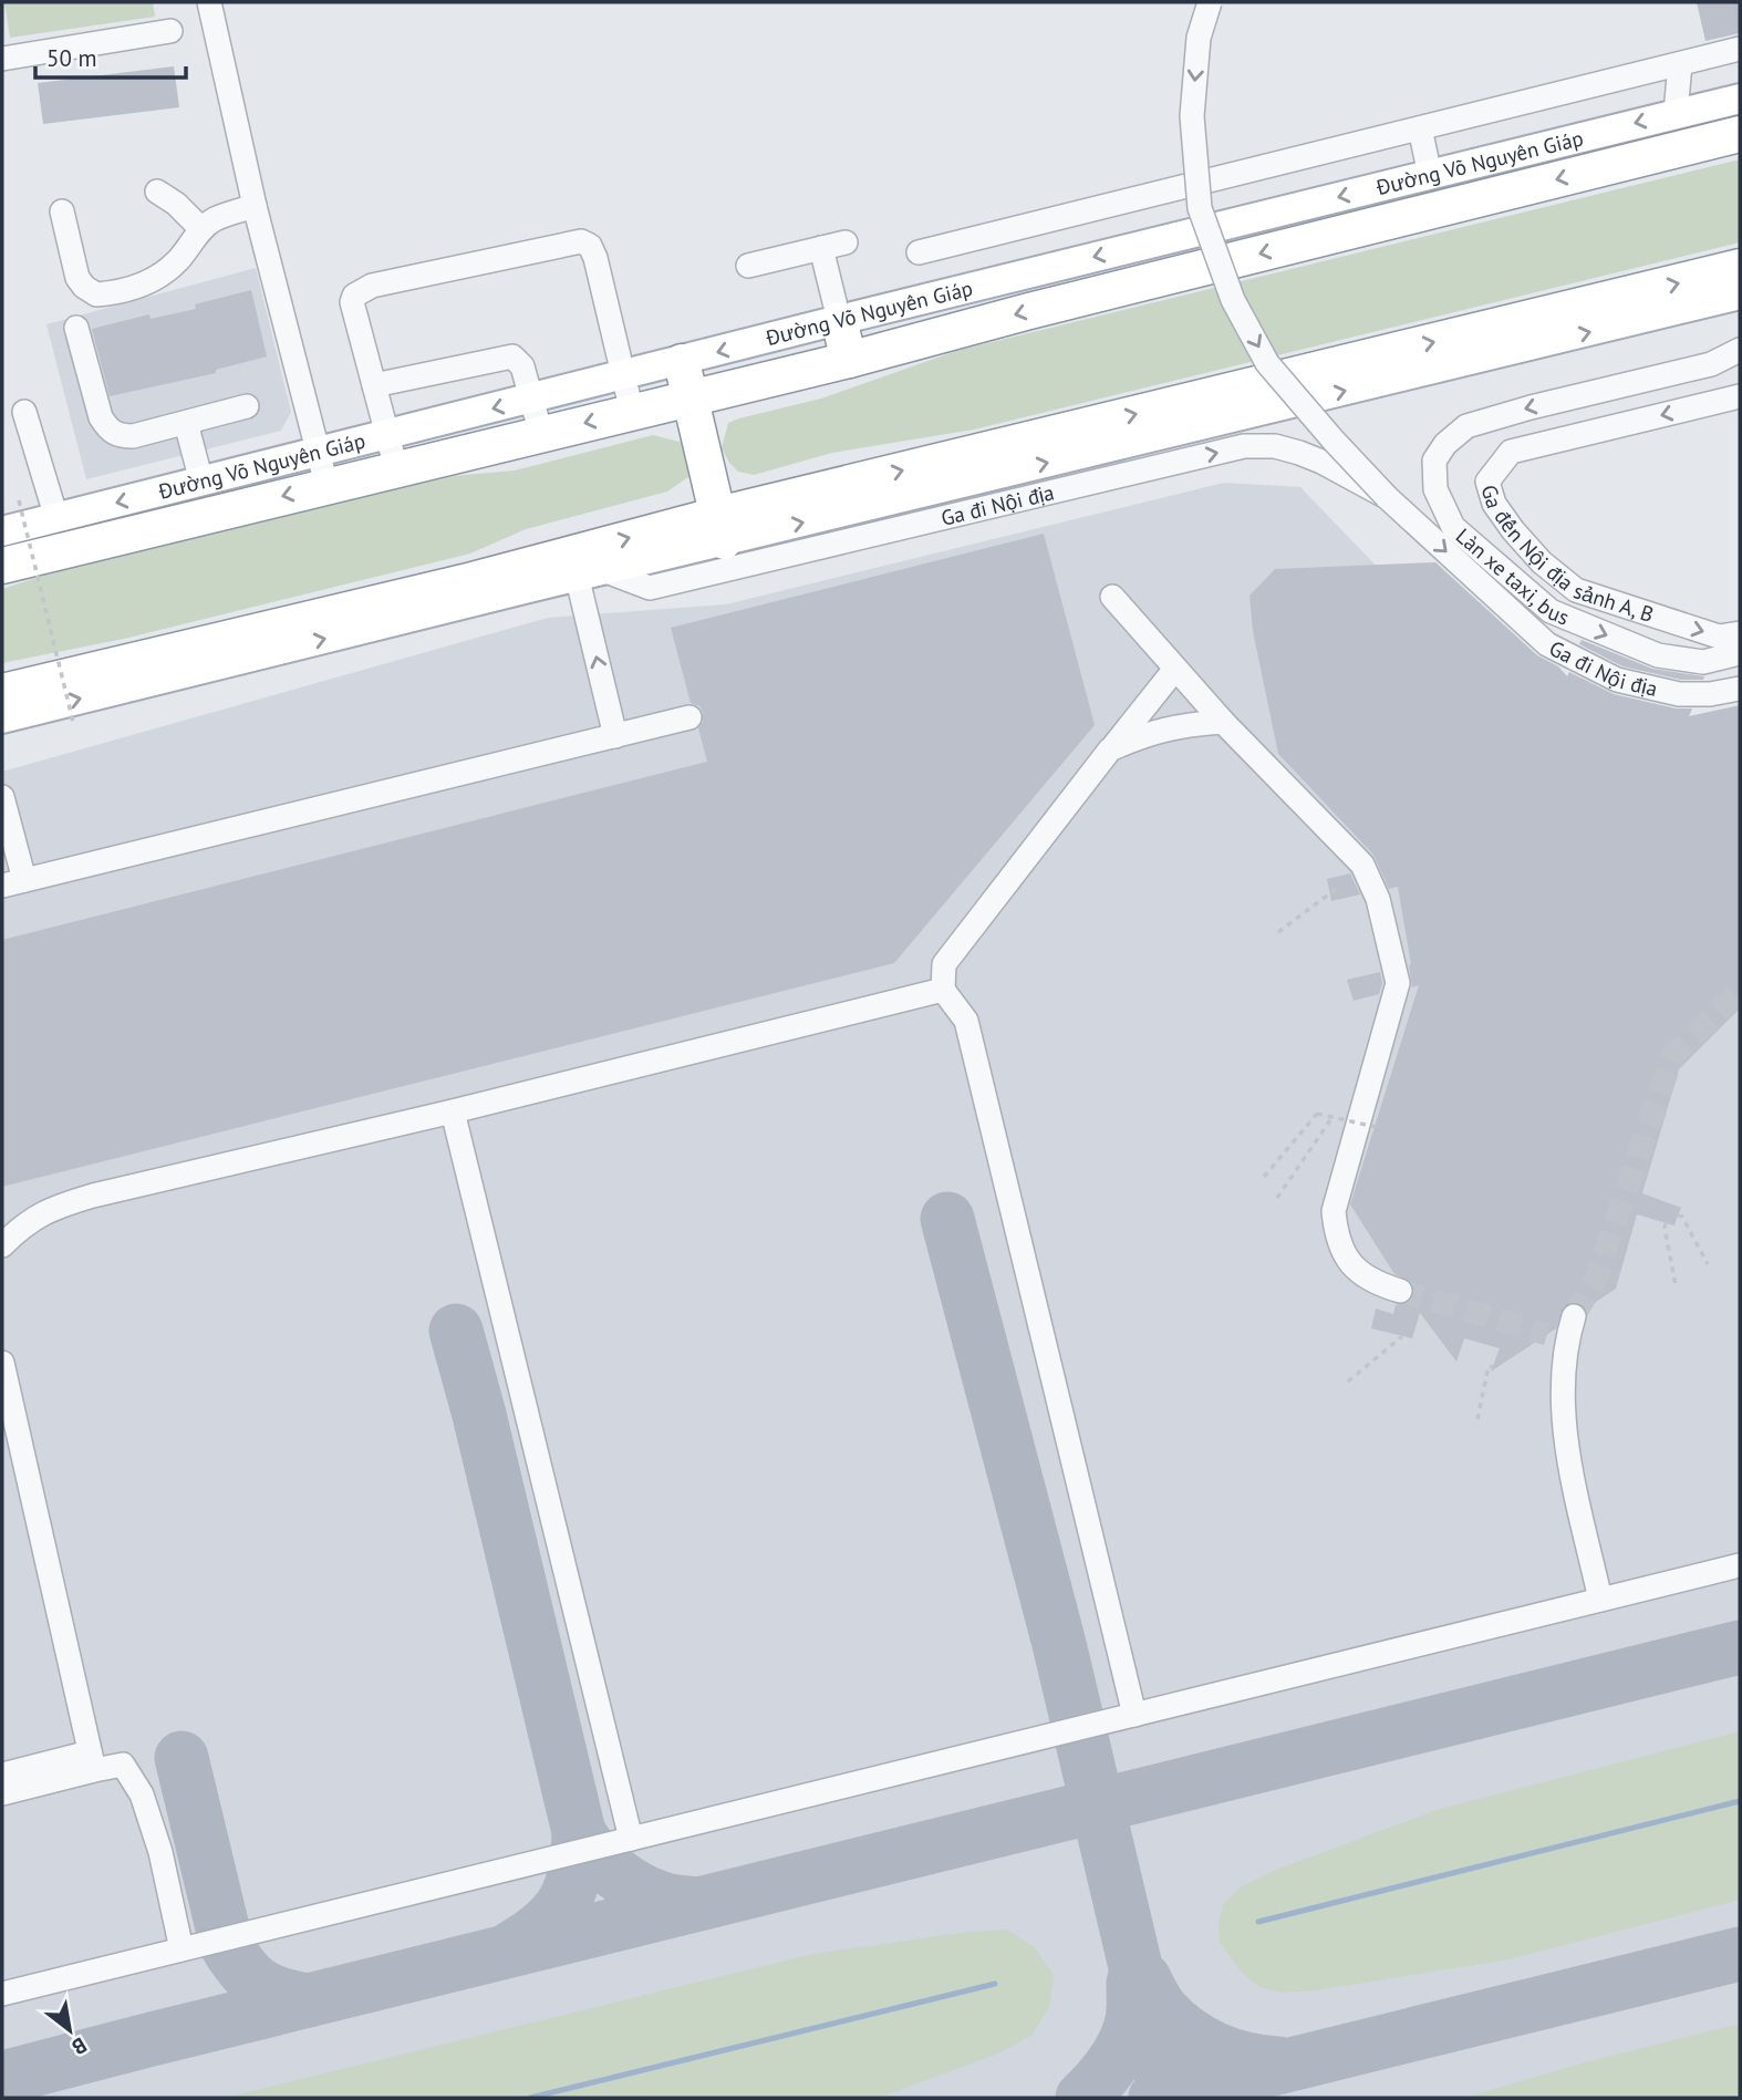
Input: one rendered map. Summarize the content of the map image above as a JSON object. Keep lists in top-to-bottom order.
{
  "streets": {
    "highway": ["Đường Võ Nguyên Giáp"],
    "lane": ["Ga đi Nội địa", "Ga đến Nội địa sảnh A, B", "Làn xe taxi, bus"]
  },
  "one_way": ["Ga đi Nội địa"],
  "scale_bar": "50 m",
  "north": "bottom right"
}
